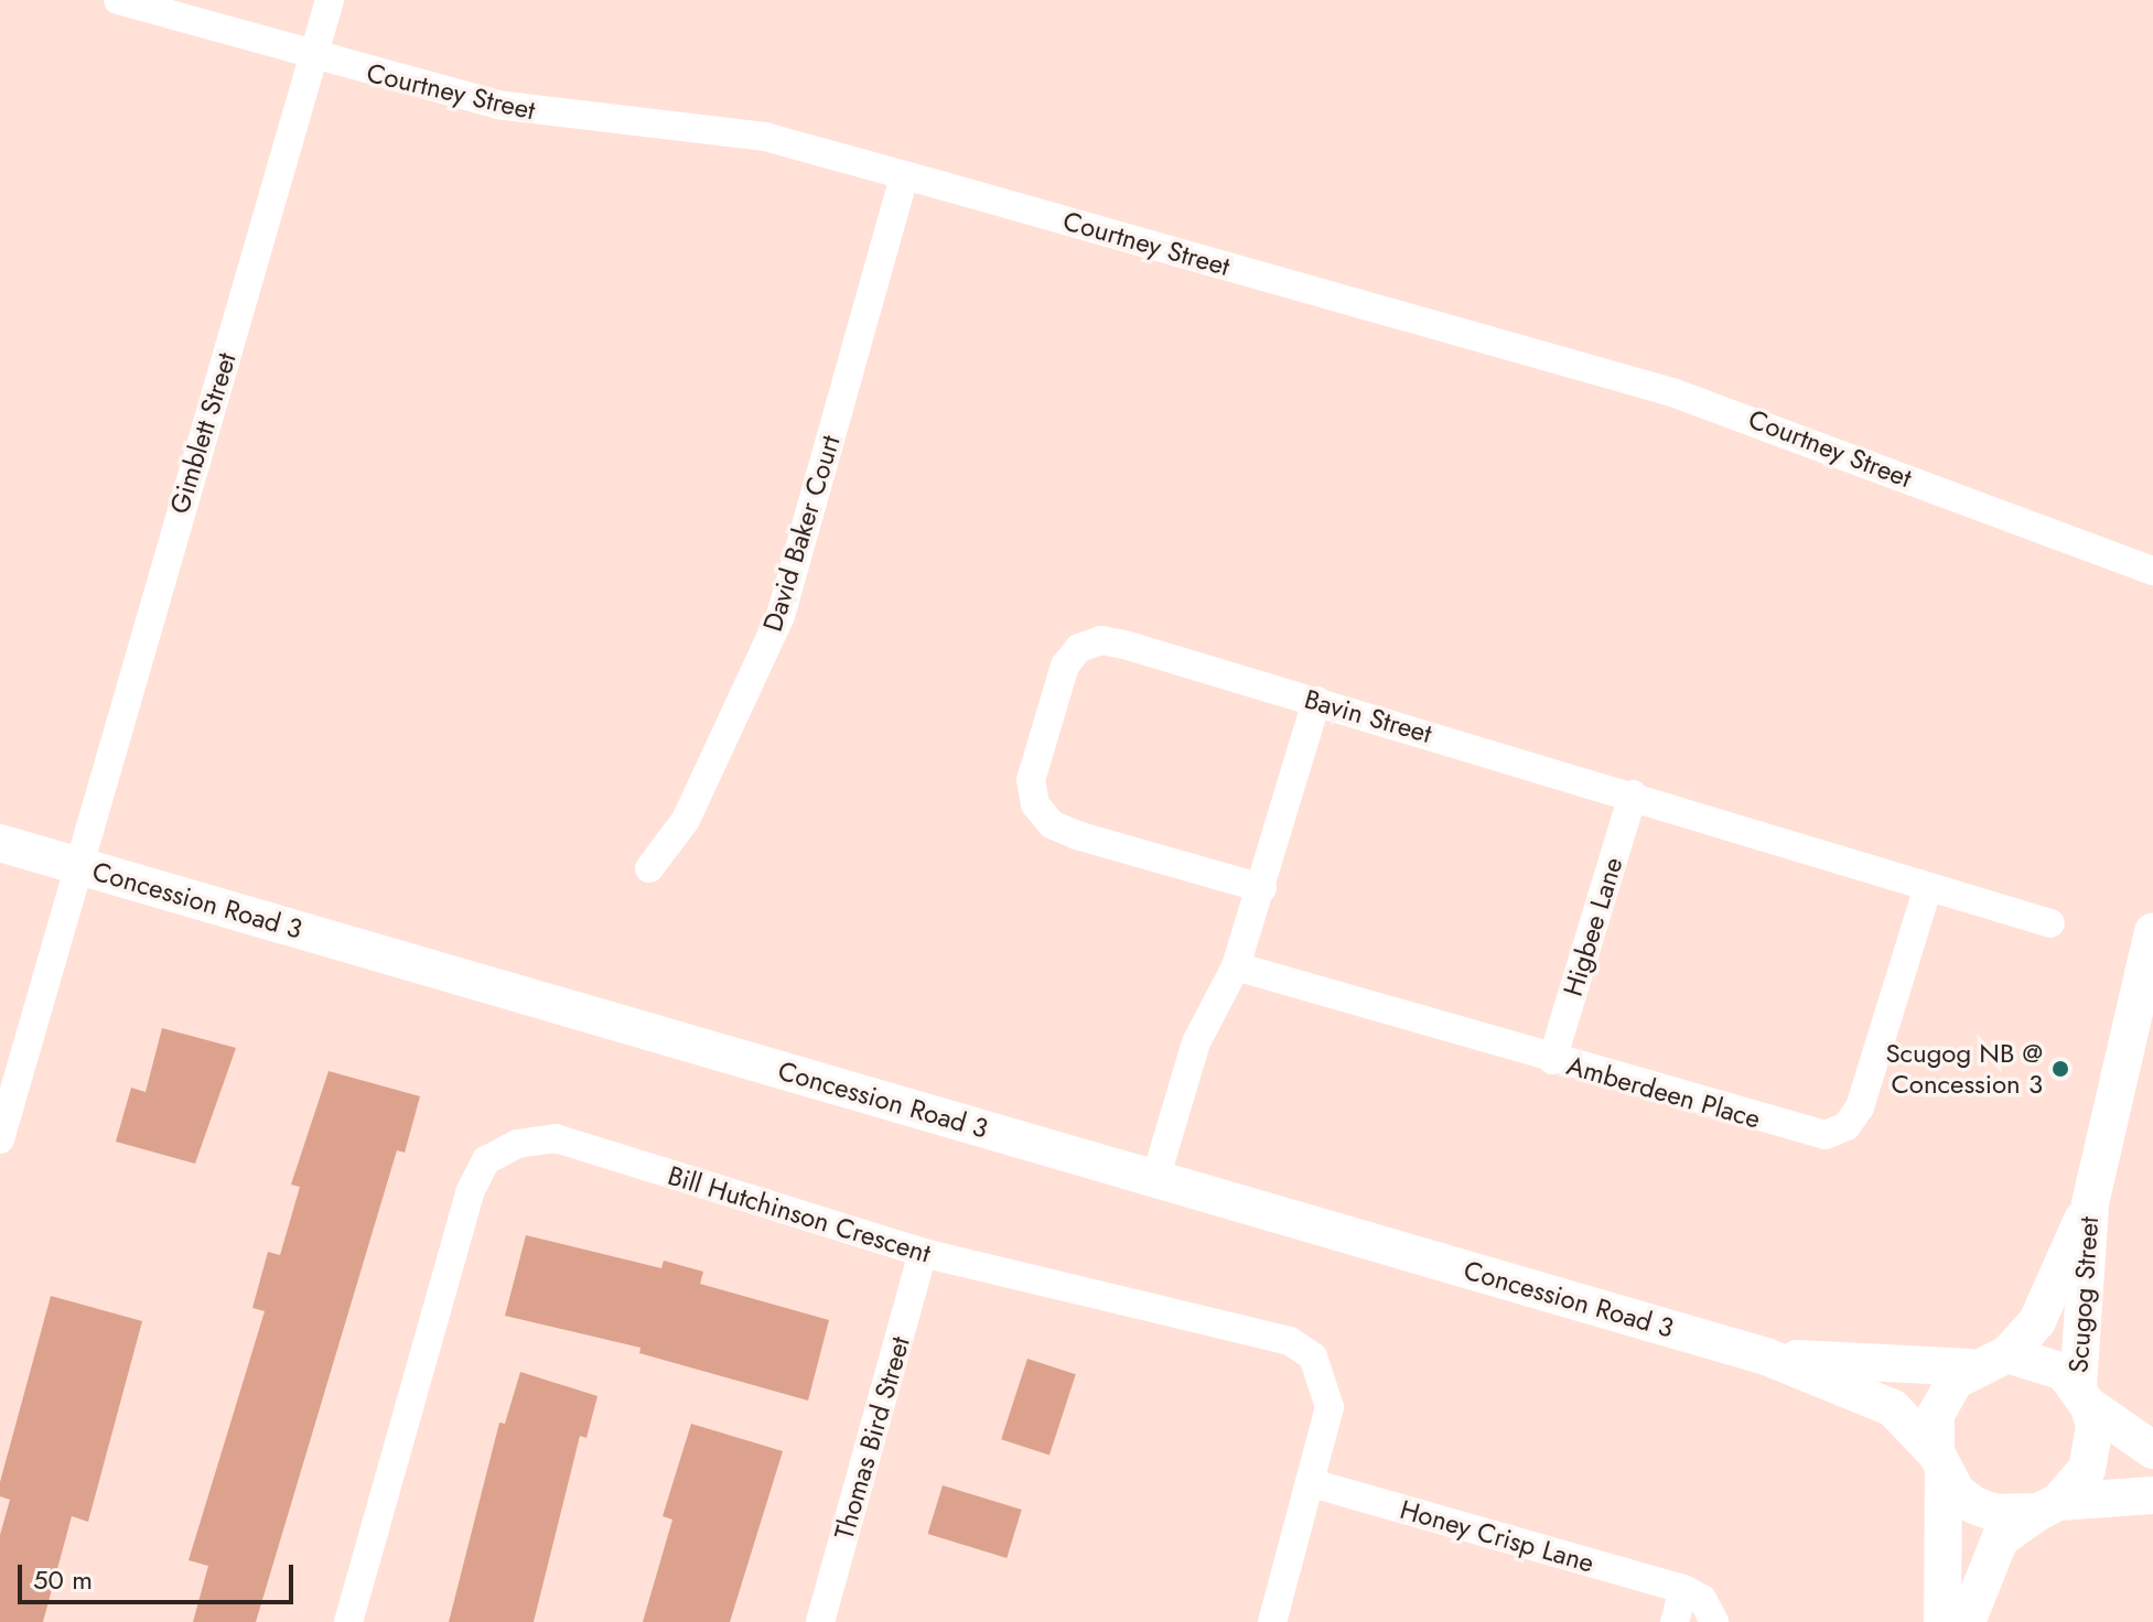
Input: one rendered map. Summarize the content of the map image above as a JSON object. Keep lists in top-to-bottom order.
{
  "streets": {
    "street": [
      "Courtney Street",
      "Gimblett Street",
      "David Baker Court",
      "Bavin Street",
      "Concession Road 3",
      "Higbee Lane",
      "Amberdeen Place",
      "Bill Hutchinson Crescent",
      "Scugog Street",
      "Thomas Bird Street",
      "Honey Crisp Lane"
    ]
  },
  "crossings": [
    ["Courtney Street", "Gimblett Street"],
    ["Courtney Street", "David Baker Court"],
    ["Gimblett Street", "Concession Road 3"],
    ["Bavin Street", "Higbee Lane"],
    ["Bavin Street", "Amberdeen Place"],
    ["Concession Road 3", "Scugog Street"],
    ["Higbee Lane", "Amberdeen Place"],
    ["Bill Hutchinson Crescent", "Thomas Bird Street"],
    ["Bill Hutchinson Crescent", "Honey Crisp Lane"]
  ],
  "places": ["Scugog NB @ Concession 3"],
  "scale_bar": "50 m"
}
